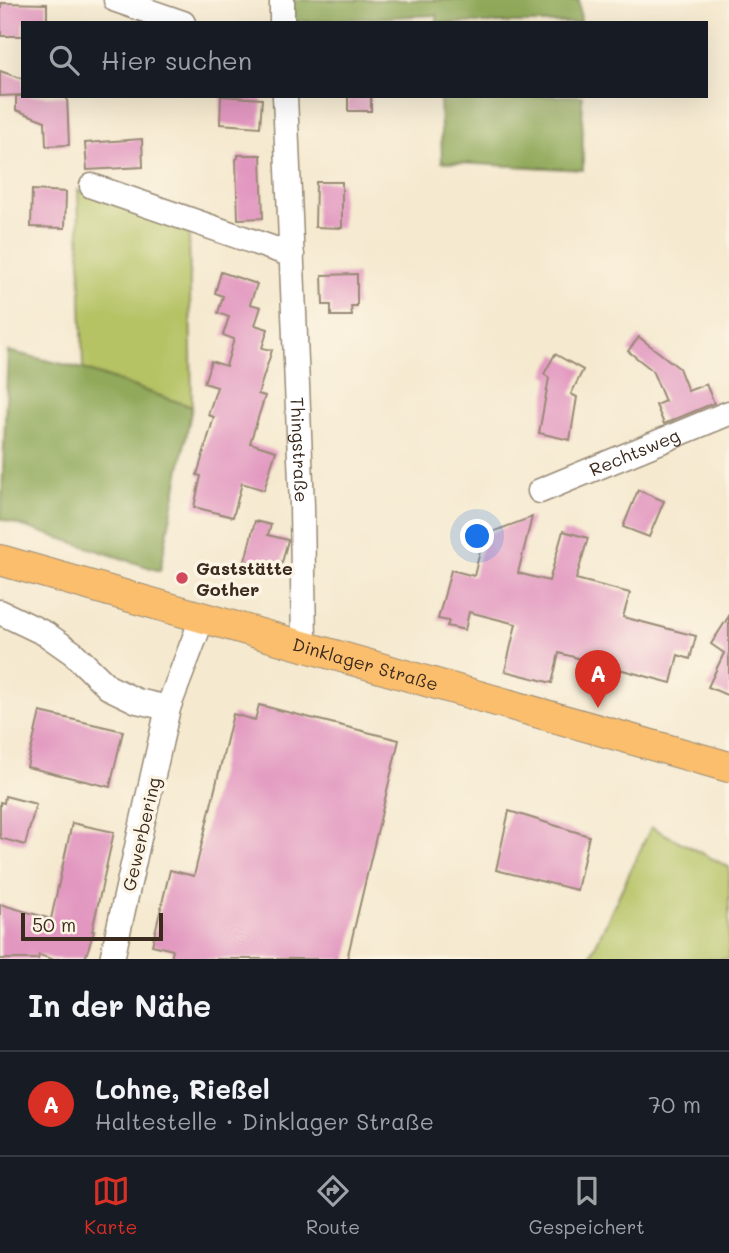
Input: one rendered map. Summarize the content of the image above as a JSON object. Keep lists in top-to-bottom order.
{
  "streets": {
    "main road": ["Dinklager Straße"],
    "street": ["Thingstraße", "Rechtsweg", "Gewerbering"]
  },
  "crossings": [
    ["Thingstraße", "Dinklager Straße"],
    ["Dinklager Straße", "Gewerbering"]
  ],
  "places": ["Gaststätte Gother"],
  "scale_bar": "50 m",
  "page": {
    "search": "Hier suchen",
    "pins": "A",
    "scale": "50 m",
    "heading": "In der Nähe",
    "list": [
      {
        "mark": "A",
        "name": "Lohne, Rießel",
        "note": "Haltestelle · Dinklager Straße",
        "value": "70 m"
      }
    ],
    "nav": ["Karte", "Route", "Gespeichert"]
  }
}
